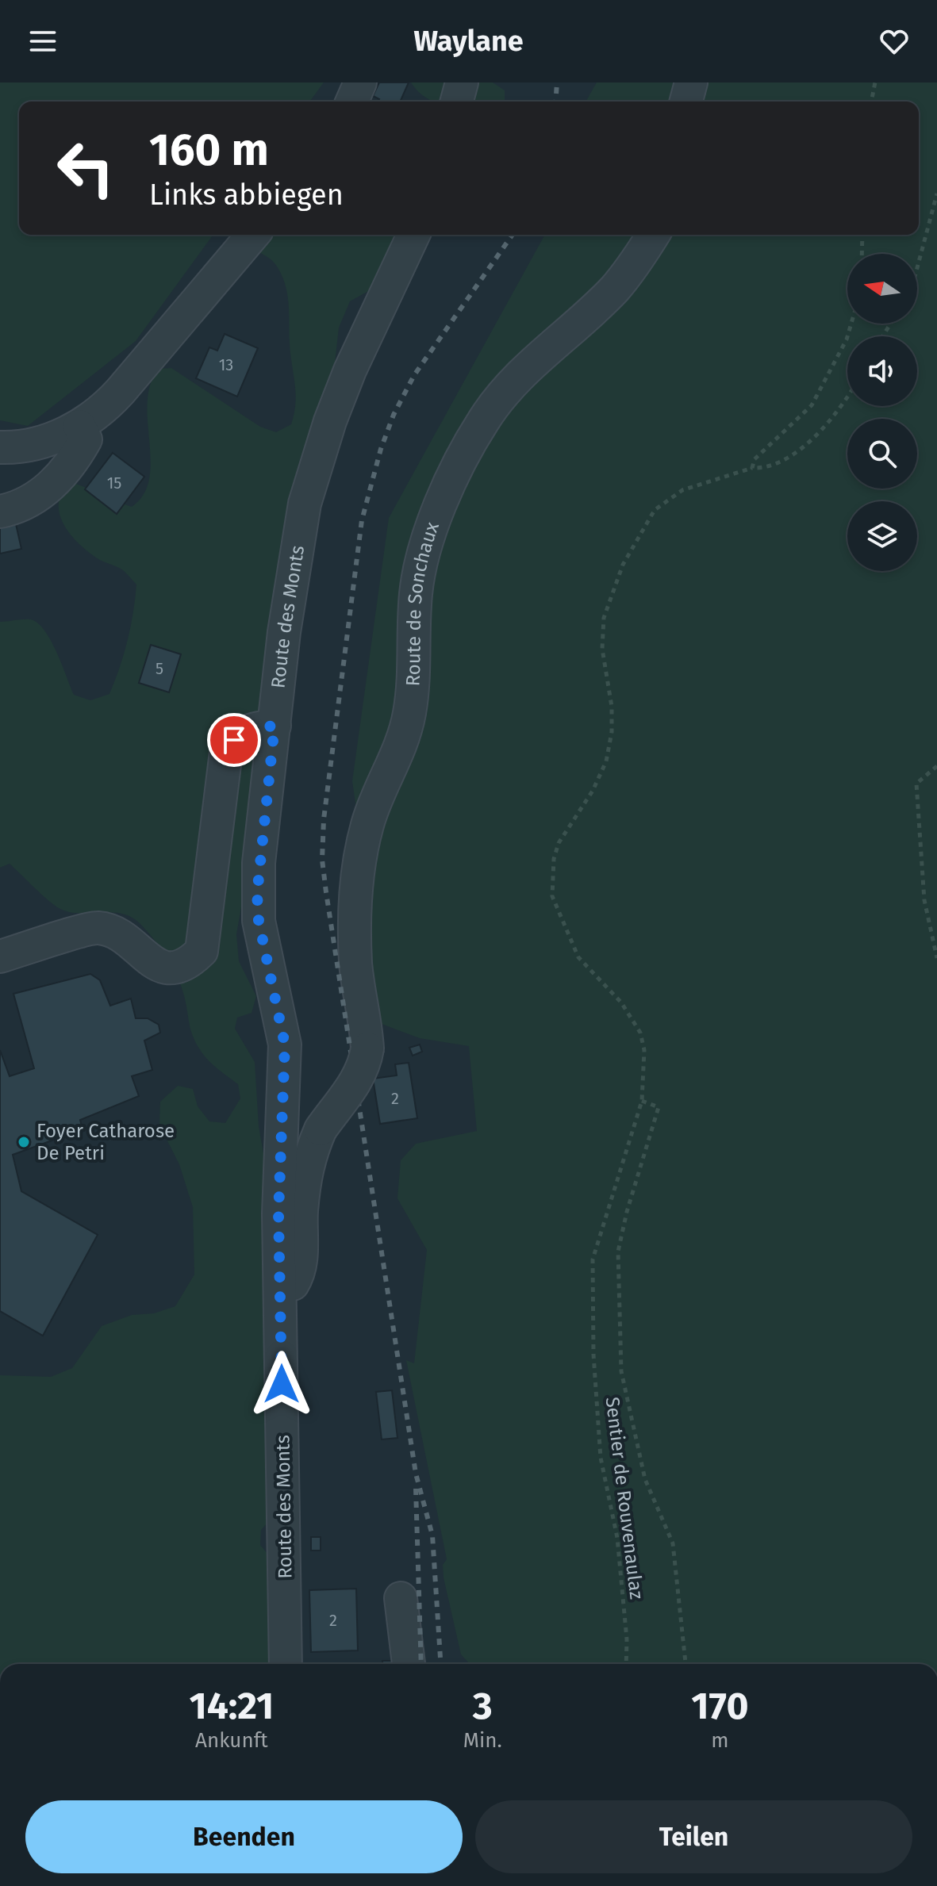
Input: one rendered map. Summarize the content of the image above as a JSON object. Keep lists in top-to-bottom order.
{
  "streets": {
    "street": ["Route de Sonchaux", "Route des Monts"],
    "path": ["Sentier de Rouvenaulaz"]
  },
  "crossings": [
    ["Route de Sonchaux", "Route des Monts"]
  ],
  "places": ["Foyer Catharose De Petri"],
  "house_numbers": [
    "13",
    "15",
    "5",
    "2",
    "2"
  ],
  "north": "left",
  "page": {
    "header": "Waylane",
    "turn": ["160 m", "Links abbiegen"],
    "eta": [
      "14:21",
      "Ankunft",
      "3",
      "Min.",
      "170",
      "m"
    ],
    "buttons": ["Beenden", "Teilen"]
  }
}
